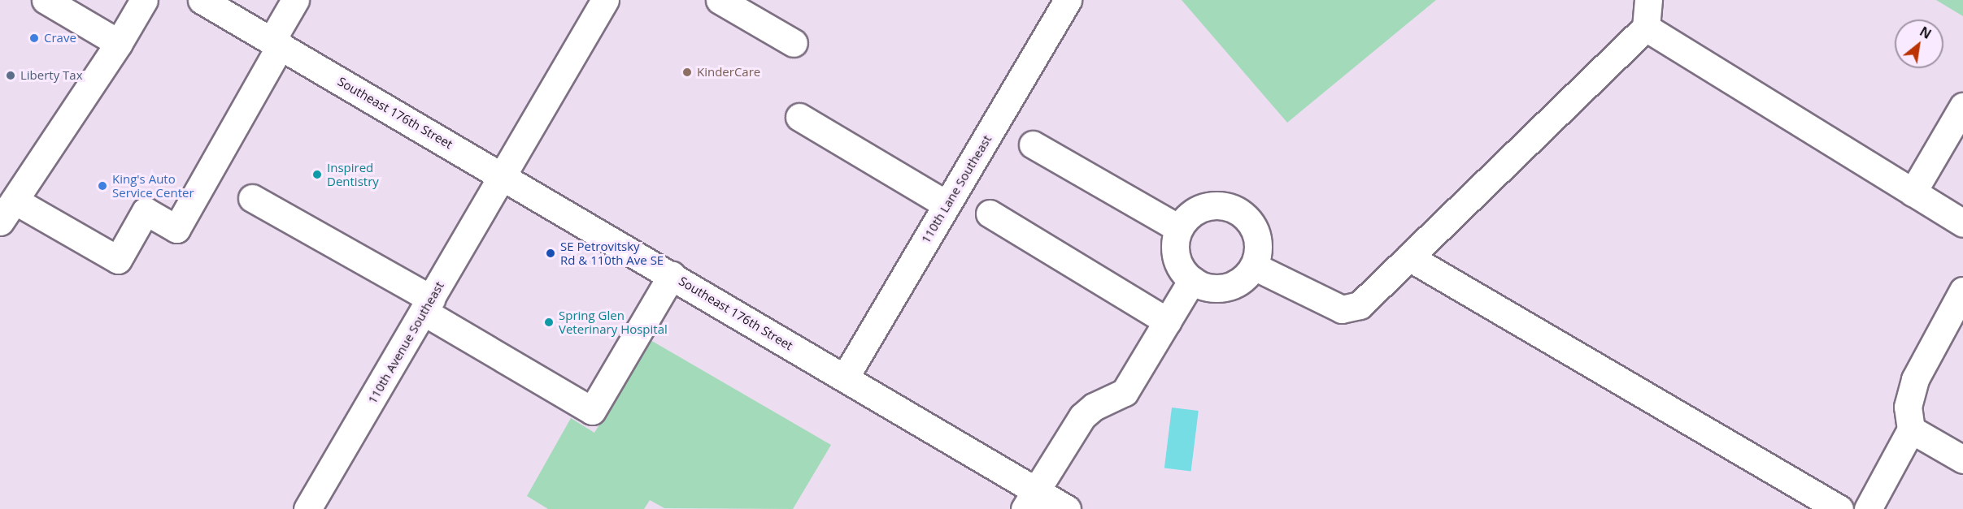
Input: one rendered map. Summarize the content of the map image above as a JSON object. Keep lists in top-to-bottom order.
{
  "streets": {
    "street": ["Southeast 176th Street", "110th Lane Southeast", "110th Avenue Southeast"]
  },
  "crossings": [
    ["Southeast 176th Street", "110th Lane Southeast"],
    ["Southeast 176th Street", "110th Avenue Southeast"]
  ],
  "places": [
    "Crave",
    "KinderCare",
    "Liberty Tax",
    "Inspired Dentistry",
    "King's Auto Service Center",
    "SE Petrovitsky Rd & 110th Ave SE",
    "Spring Glen Veterinary Hospital"
  ],
  "north": "top right"
}
